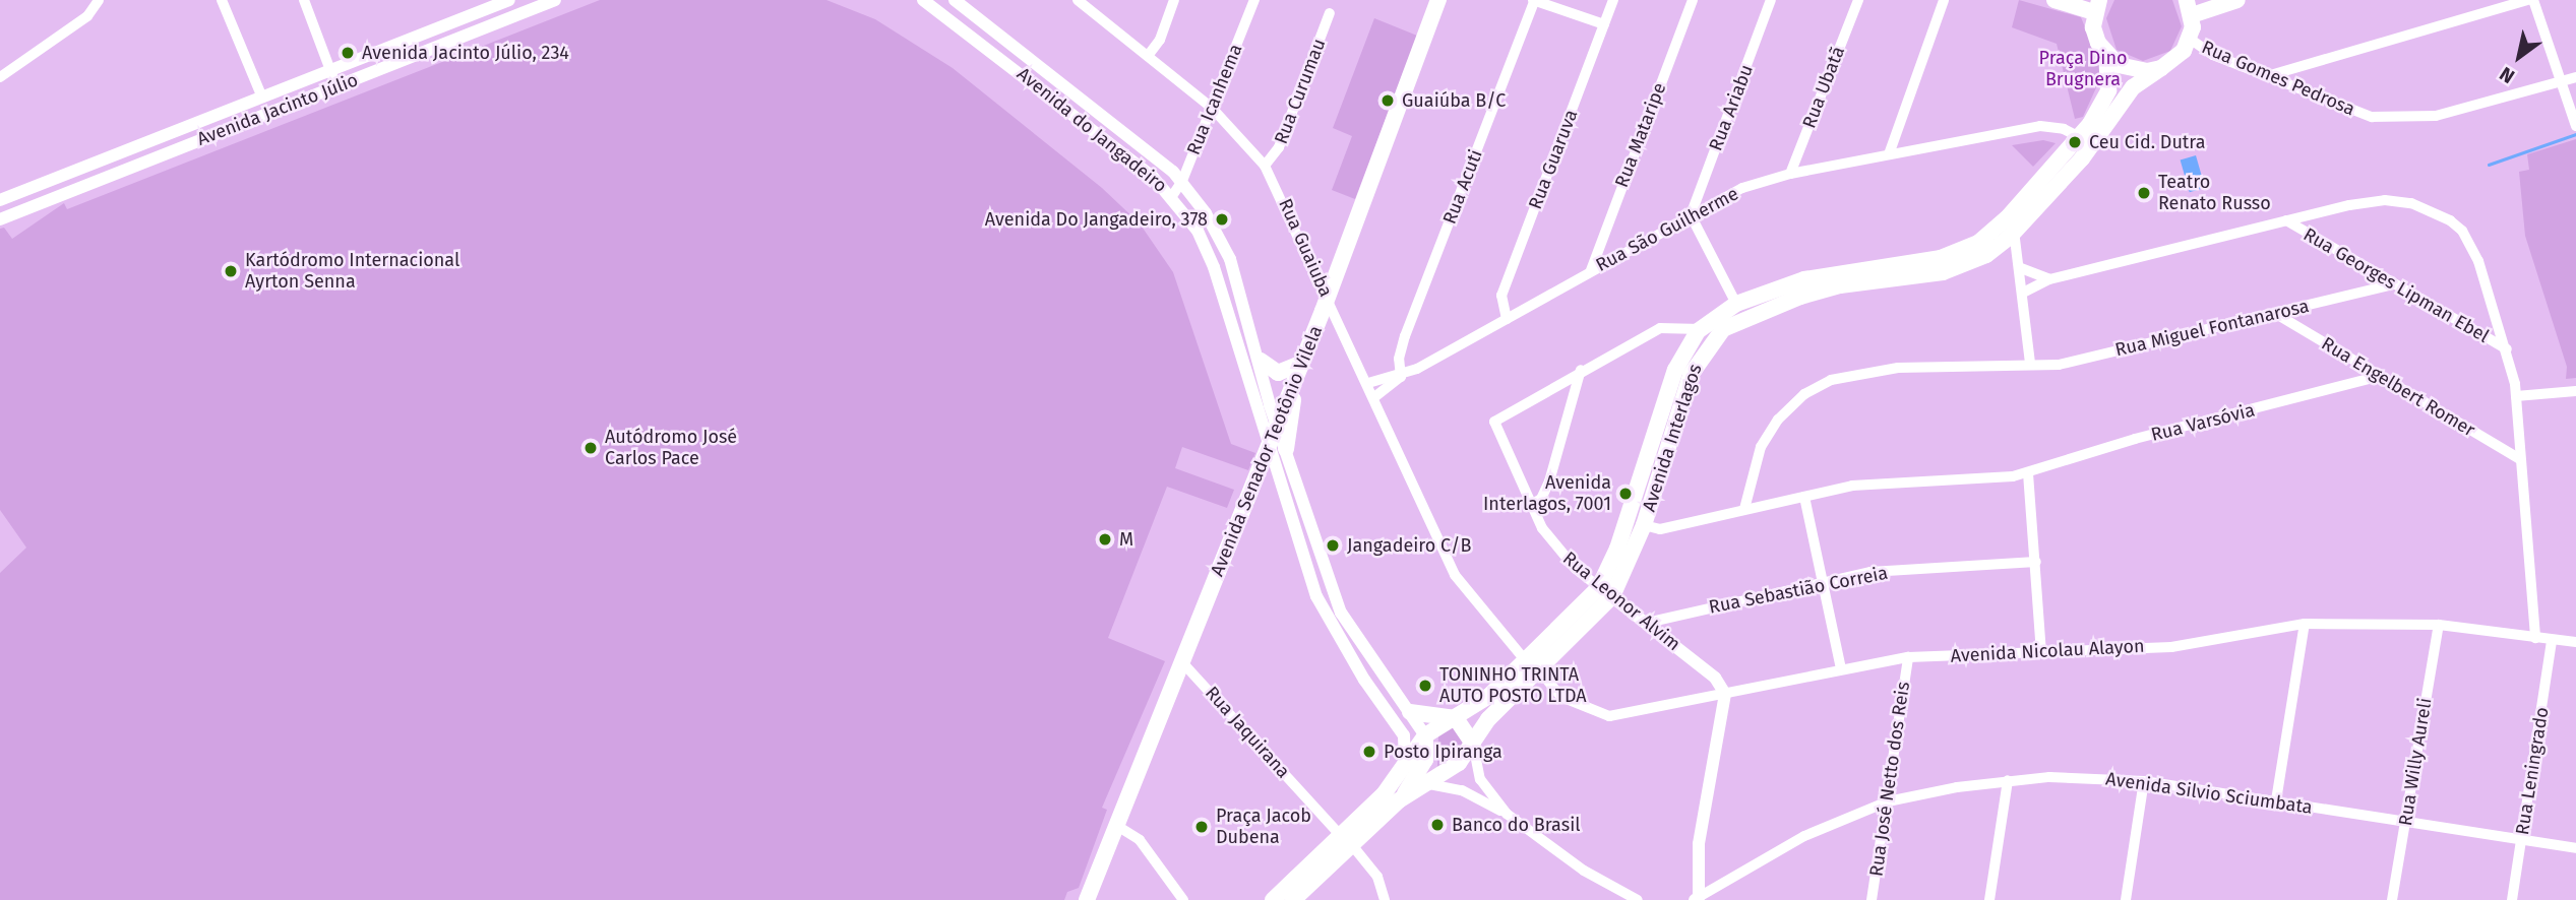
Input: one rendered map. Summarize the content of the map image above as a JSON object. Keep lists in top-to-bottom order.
{
  "streets": {
    "main road": ["Avenida Interlagos", "Avenida Senador Teotônio Vilela"],
    "street": [
      "Rua Gomes Pedrosa",
      "Rua Ubatã",
      "Rua Curumau",
      "Rua Icanhema",
      "Rua Ariabu",
      "Avenida Jacinto Júlio",
      "Avenida do Jangadeiro",
      "Rua Mataripe",
      "Rua Guaruva",
      "Rua Acuti",
      "Rua São Guilherme",
      "Rua Guaiuba",
      "Rua Georges Lipman Ebel",
      "Rua Miguel Fontanarosa",
      "Rua Engelbert Romer",
      "Rua Varsóvia",
      "Rua Sebastião Correia",
      "Rua Leonor Alvim",
      "Avenida Nicolau Alayon",
      "Rua Jaquirana",
      "Rua Willy Aureli",
      "Rua Leningrado",
      "Rua José Netto dos Reis",
      "Avenida Silvio Sciumbata"
    ]
  },
  "crossings": [
    ["Rua Gomes Pedrosa", "Avenida Interlagos"],
    ["Rua Ubatã", "Rua São Guilherme"],
    ["Rua Curumau", "Rua Guaiuba"],
    ["Rua Icanhema", "Avenida do Jangadeiro"],
    ["Rua Icanhema", "Rua Guaiuba"],
    ["Rua Ariabu", "Rua São Guilherme"],
    ["Avenida do Jangadeiro", "Avenida Interlagos"],
    ["Avenida do Jangadeiro", "Avenida Senador Teotônio Vilela"],
    ["Rua Mataripe", "Rua São Guilherme"],
    ["Rua Guaruva", "Rua São Guilherme"],
    ["Rua Acuti", "Rua São Guilherme"],
    ["Rua São Guilherme", "Rua Guaiuba"],
    ["Rua São Guilherme", "Avenida Interlagos"],
    ["Rua Guaiuba", "Avenida Interlagos"],
    ["Rua Guaiuba", "Avenida Senador Teotônio Vilela"],
    ["Rua Guaiuba", "Avenida Nicolau Alayon"],
    ["Rua Georges Lipman Ebel", "Rua Miguel Fontanarosa"],
    ["Rua Miguel Fontanarosa", "Rua Engelbert Romer"],
    ["Rua Miguel Fontanarosa", "Rua Varsóvia"],
    ["Rua Engelbert Romer", "Rua Varsóvia"],
    ["Rua Varsóvia", "Avenida Interlagos"],
    ["Avenida Interlagos", "Rua Leonor Alvim"],
    ["Avenida Interlagos", "Avenida Nicolau Alayon"],
    ["Avenida Interlagos", "Rua Jaquirana"],
    ["Avenida Senador Teotônio Vilela", "Rua Jaquirana"],
    ["Rua Sebastião Correia", "Rua Leonor Alvim"],
    ["Rua Leonor Alvim", "Avenida Nicolau Alayon"],
    ["Avenida Nicolau Alayon", "Rua Willy Aureli"],
    ["Avenida Nicolau Alayon", "Rua Leningrado"],
    ["Avenida Nicolau Alayon", "Rua José Netto dos Reis"],
    ["Rua Willy Aureli", "Avenida Silvio Sciumbata"],
    ["Rua Leningrado", "Avenida Silvio Sciumbata"],
    ["Rua José Netto dos Reis", "Avenida Silvio Sciumbata"]
  ],
  "parks": ["Praça Dino Brugnera"],
  "places": [
    "Avenida Jacinto Júlio, 234",
    "Guaiúba B/C",
    "Ceu Cid. Dutra",
    "Teatro Renato Russo",
    "Avenida Do Jangadeiro, 378",
    "Kartódromo Internacional Ayrton Senna",
    "Autódromo José Carlos Pace",
    "Avenida Interlagos, 7001",
    "M",
    "Jangadeiro C/B",
    "TONINHO TRINTA AUTO POSTO LTDA",
    "Posto Ipiranga",
    "Banco do Brasil",
    "Praça Jacob Dubena"
  ],
  "north": "bottom left"
}
